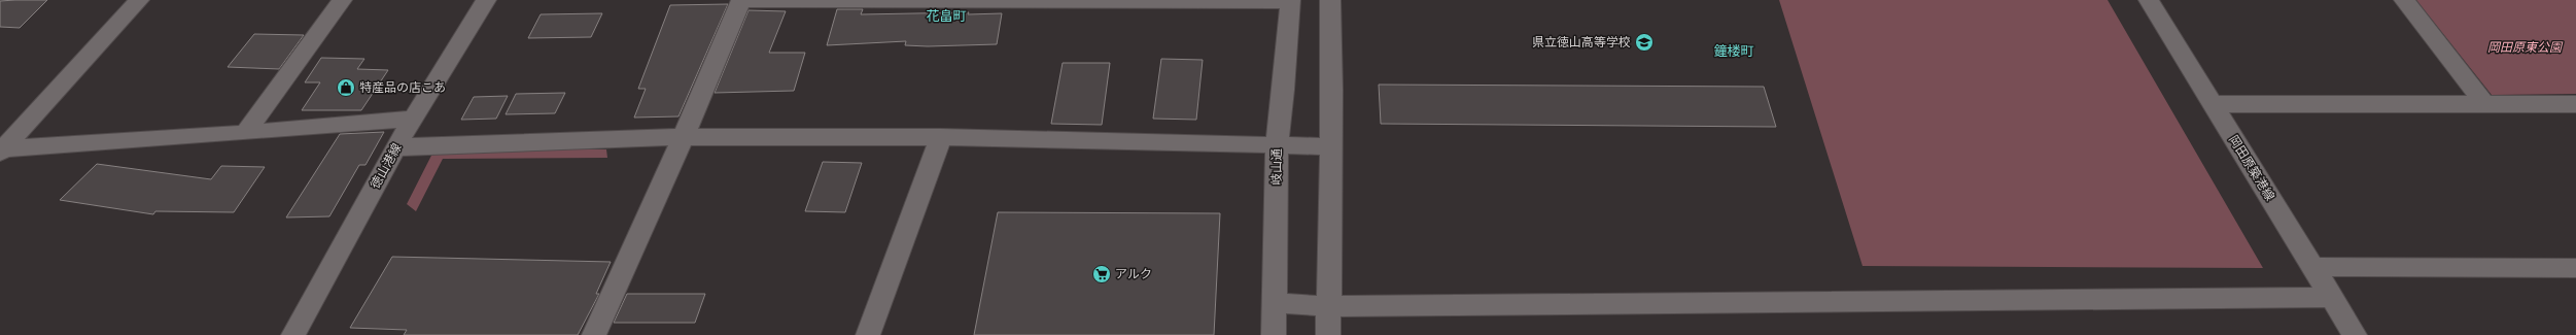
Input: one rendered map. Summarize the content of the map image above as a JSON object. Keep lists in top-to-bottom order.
{
  "streets": {
    "street": ["徳山港線", "岐山通", "岡田原築港線"]
  },
  "districts": ["花畠町", "鐘楼町"],
  "parks": ["岡田原東公園"],
  "places": {
    "school or university": ["県立徳山高等学校"],
    "shop": ["特産品の店こあ"],
    "supermarket": ["アルク"]
  }
}
